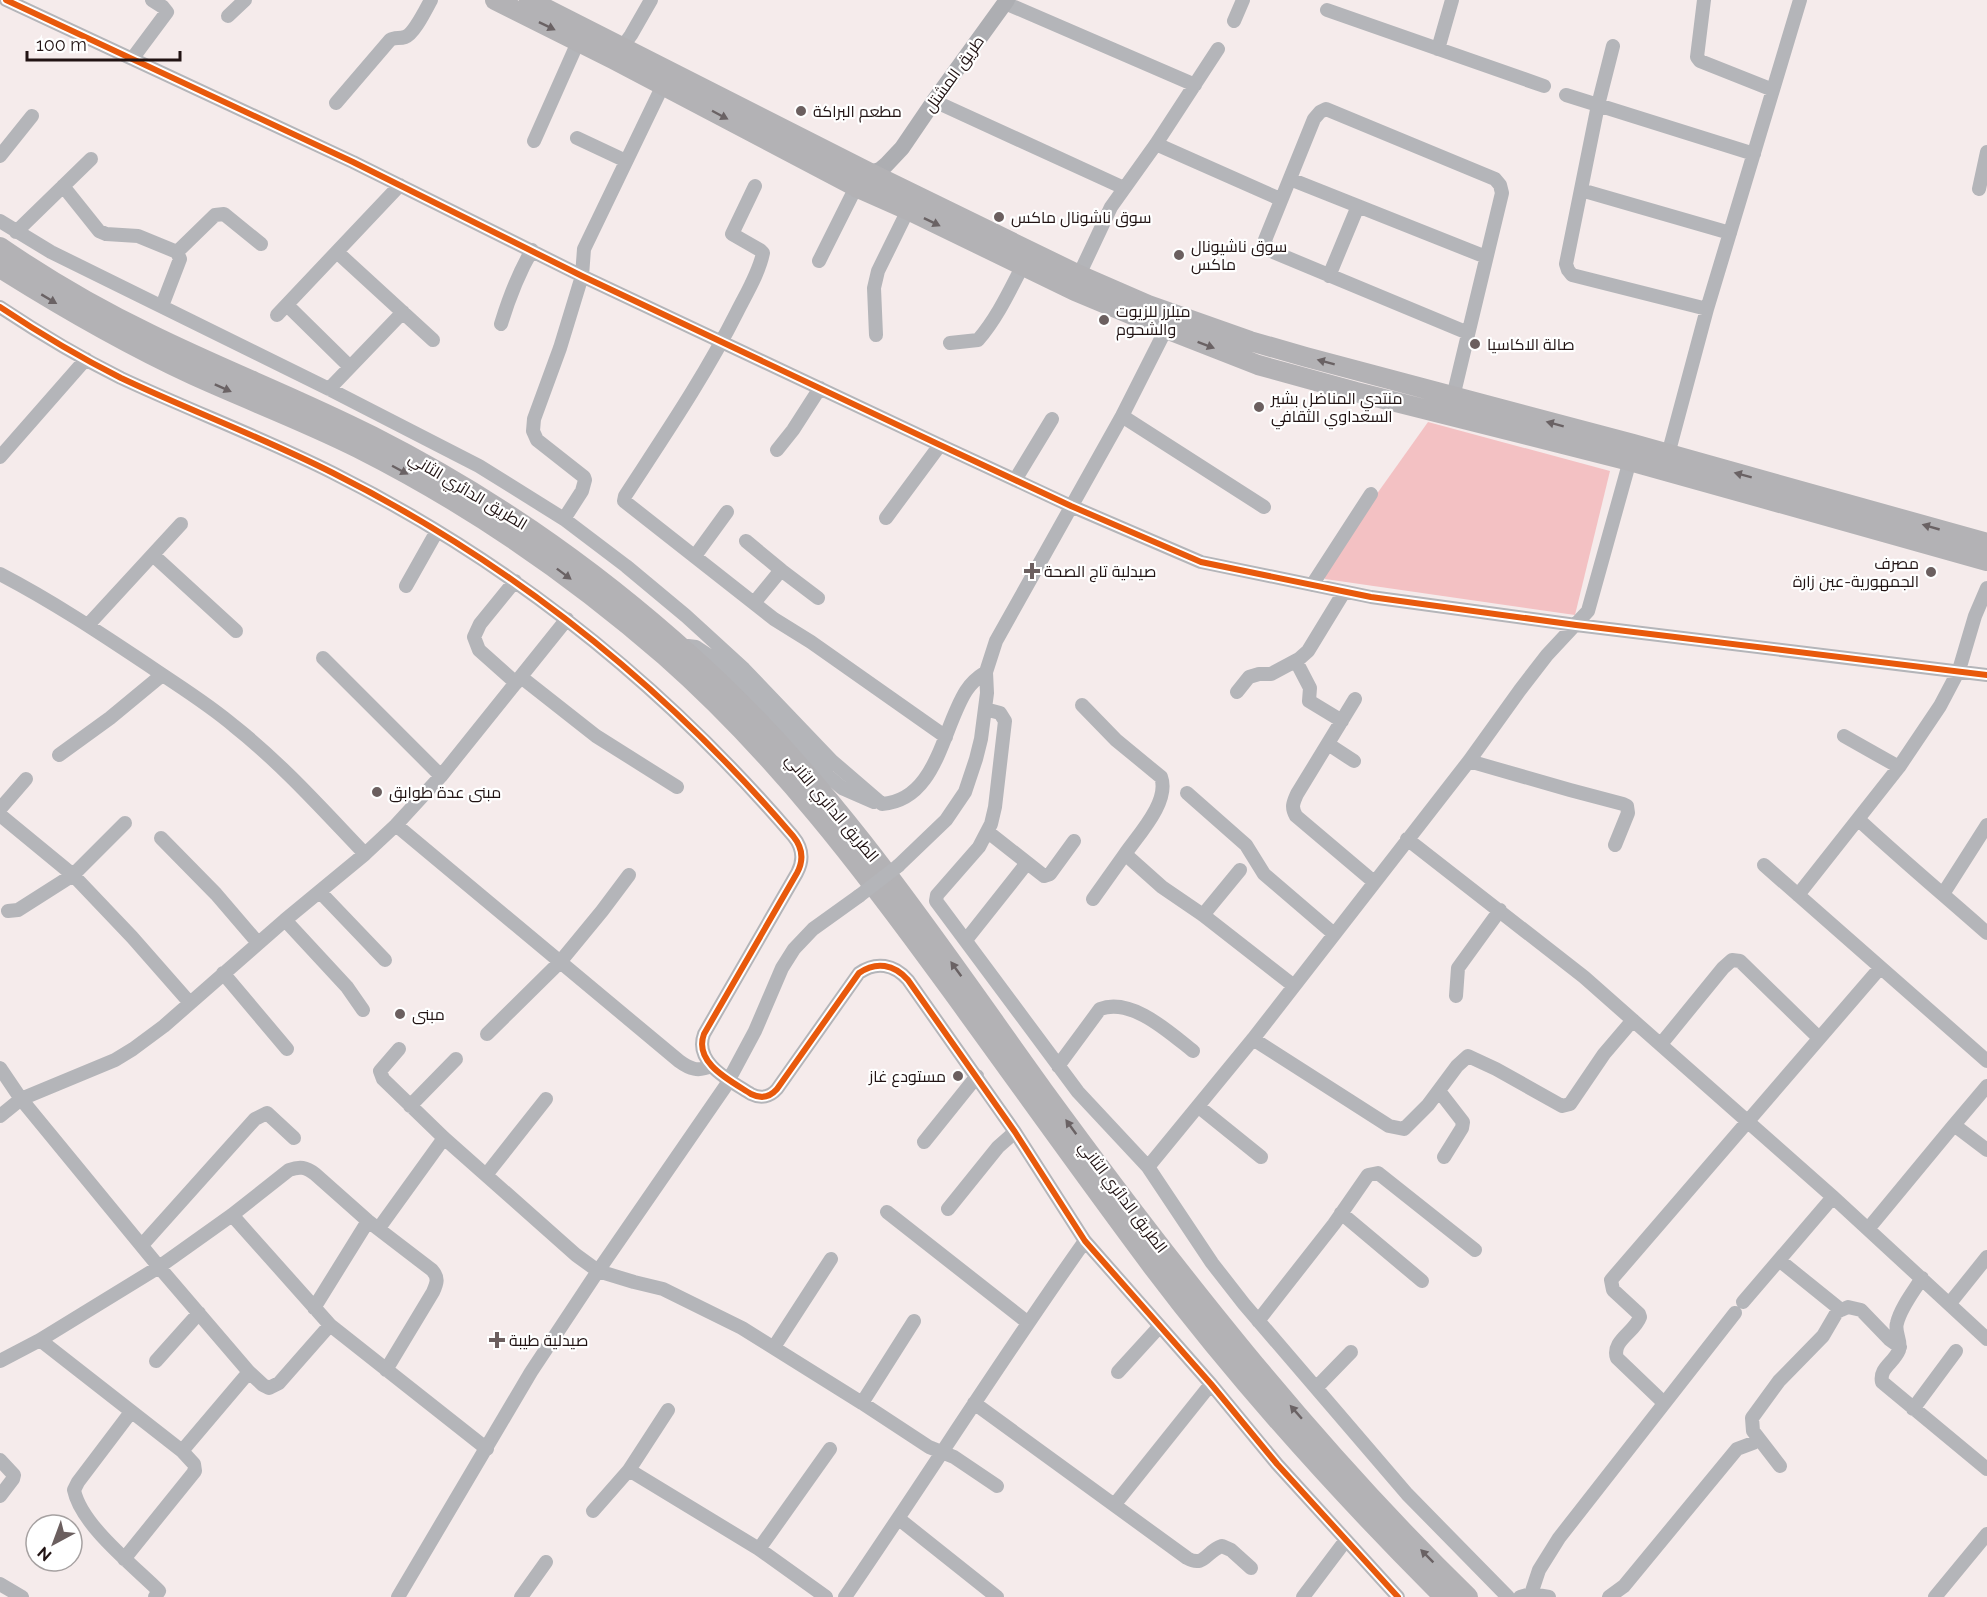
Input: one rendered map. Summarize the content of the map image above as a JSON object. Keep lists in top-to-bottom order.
{
  "streets": {
    "highway": ["الطريق الدائري الثاني"],
    "main road": ["طريق المشتل"]
  },
  "places": {
    "other": [
      "مطعم البراكة",
      "سوق ناشونال ماكس",
      "سوق ناشيونال ماكس",
      "ميلرز للزيوت والشحوم",
      "صالة الاكاسيا",
      "منتدي المناضل بشير السعداوي الثقافي",
      "مصرف الجمهورية-عين زارة",
      "مبنى عدة طوابق",
      "مبنى",
      "مستودع غاز"
    ],
    "health": ["صيدلية تاج الصحة", "صيدلية طيبة"]
  },
  "scale_bar": "100 m",
  "north": "bottom left"
}
